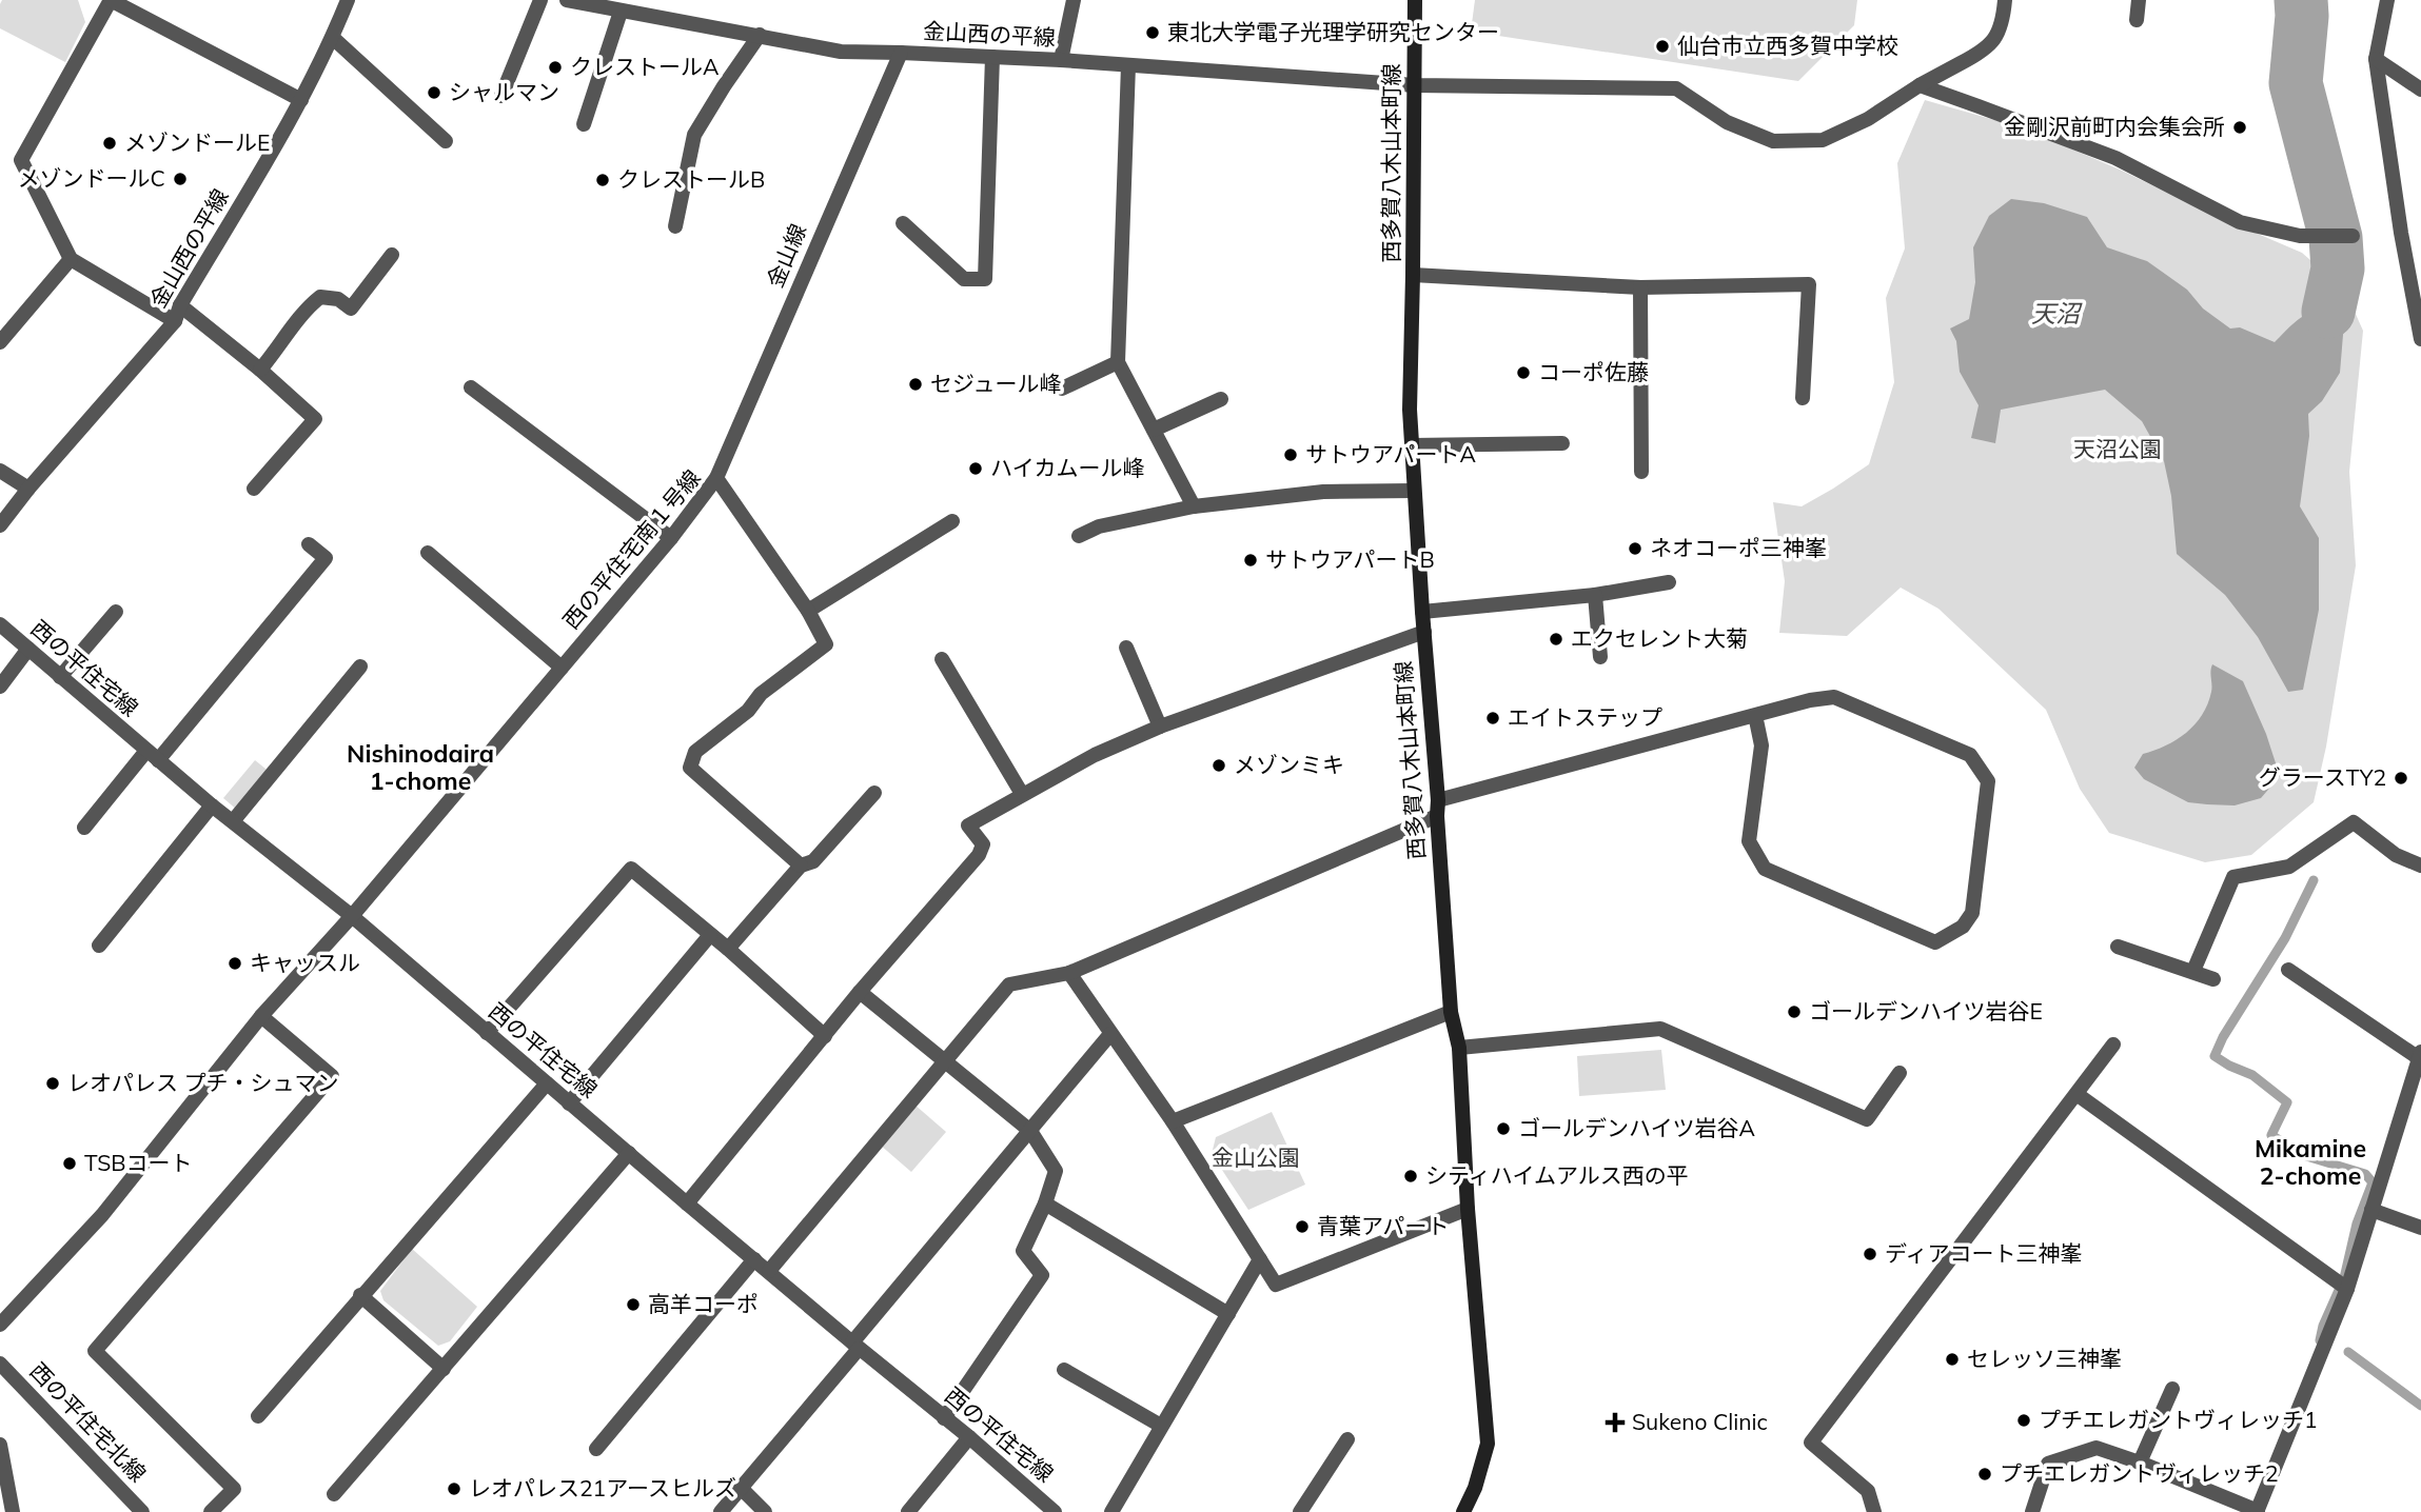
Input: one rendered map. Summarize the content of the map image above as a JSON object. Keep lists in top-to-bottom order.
{
  "streets": {
    "street": [
      "金山西の平線",
      "西多賀八木山本町線",
      "金山線",
      "西の平住宅南１号線",
      "西の平住宅線",
      "西の平住宅北線"
    ]
  },
  "crossings": [
    ["金山西の平線", "西多賀八木山本町線"],
    ["金山西の平線", "金山線"],
    ["金山線", "西の平住宅南１号線"],
    ["西の平住宅南１号線", "西の平住宅線"]
  ],
  "districts": ["Nishinodaira 1-chome", "Mikamine 2-chome"],
  "water": ["天沼"],
  "parks": ["天沼公園", "金山公園"],
  "places": {
    "other": [
      "東北大学電子光理学研究センター",
      "仙台市立西多賀中学校",
      "クレストールA",
      "シャルマン",
      "金剛沢前町内会集会所",
      "メゾンドールE",
      "メゾンドールC",
      "クレストールB",
      "コーポ佐藤",
      "セジュール峰",
      "サトウアパートA",
      "ハイカムール峰",
      "ネオコーポ三神峯",
      "サトウアパートB",
      "エクセレント大菊",
      "エイトステップ",
      "メゾンミキ",
      "グラースTY2",
      "キャッスル",
      "ゴールデンハイツ岩谷E",
      "レオパレス プチ・シュマン",
      "ゴールデンハイツ岩谷A",
      "TSBコート",
      "シティハイムアルス西の平",
      "青葉アパート",
      "ディアコート三神峯",
      "高羊コーポ",
      "セレッソ三神峯",
      "プチエレガントヴィレッチ1",
      "プチエレガントヴィレッチ2",
      "レオパレス21アースヒルズ"
    ],
    "health": ["Sukeno Clinic"]
  }
}
